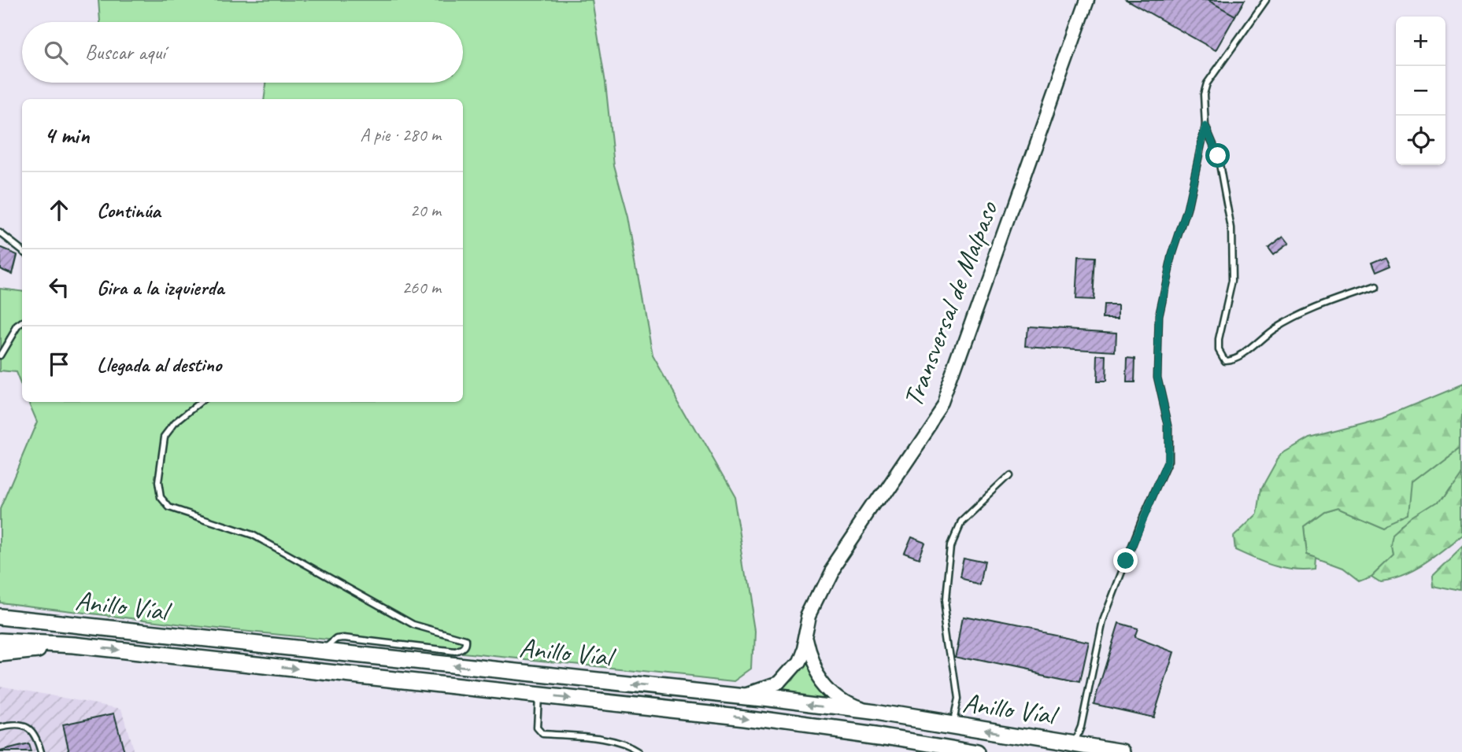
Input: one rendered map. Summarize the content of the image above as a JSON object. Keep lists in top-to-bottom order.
{
  "streets": {
    "highway": ["Anillo Víal"],
    "main road": ["Transversal de Malpaso"]
  },
  "crossings": [
    ["Transversal de Malpaso", "Anillo Víal"]
  ],
  "page": {
    "map_buttons": ["+", "−"],
    "search": "Buscar aquí",
    "heading": ["4 min", "A pie · 280 m"],
    "list": [
      ["Continúa", "20 m"],
      ["Gira a la izquierda", "260 m"],
      "Llegada al destino"
    ]
  }
}
